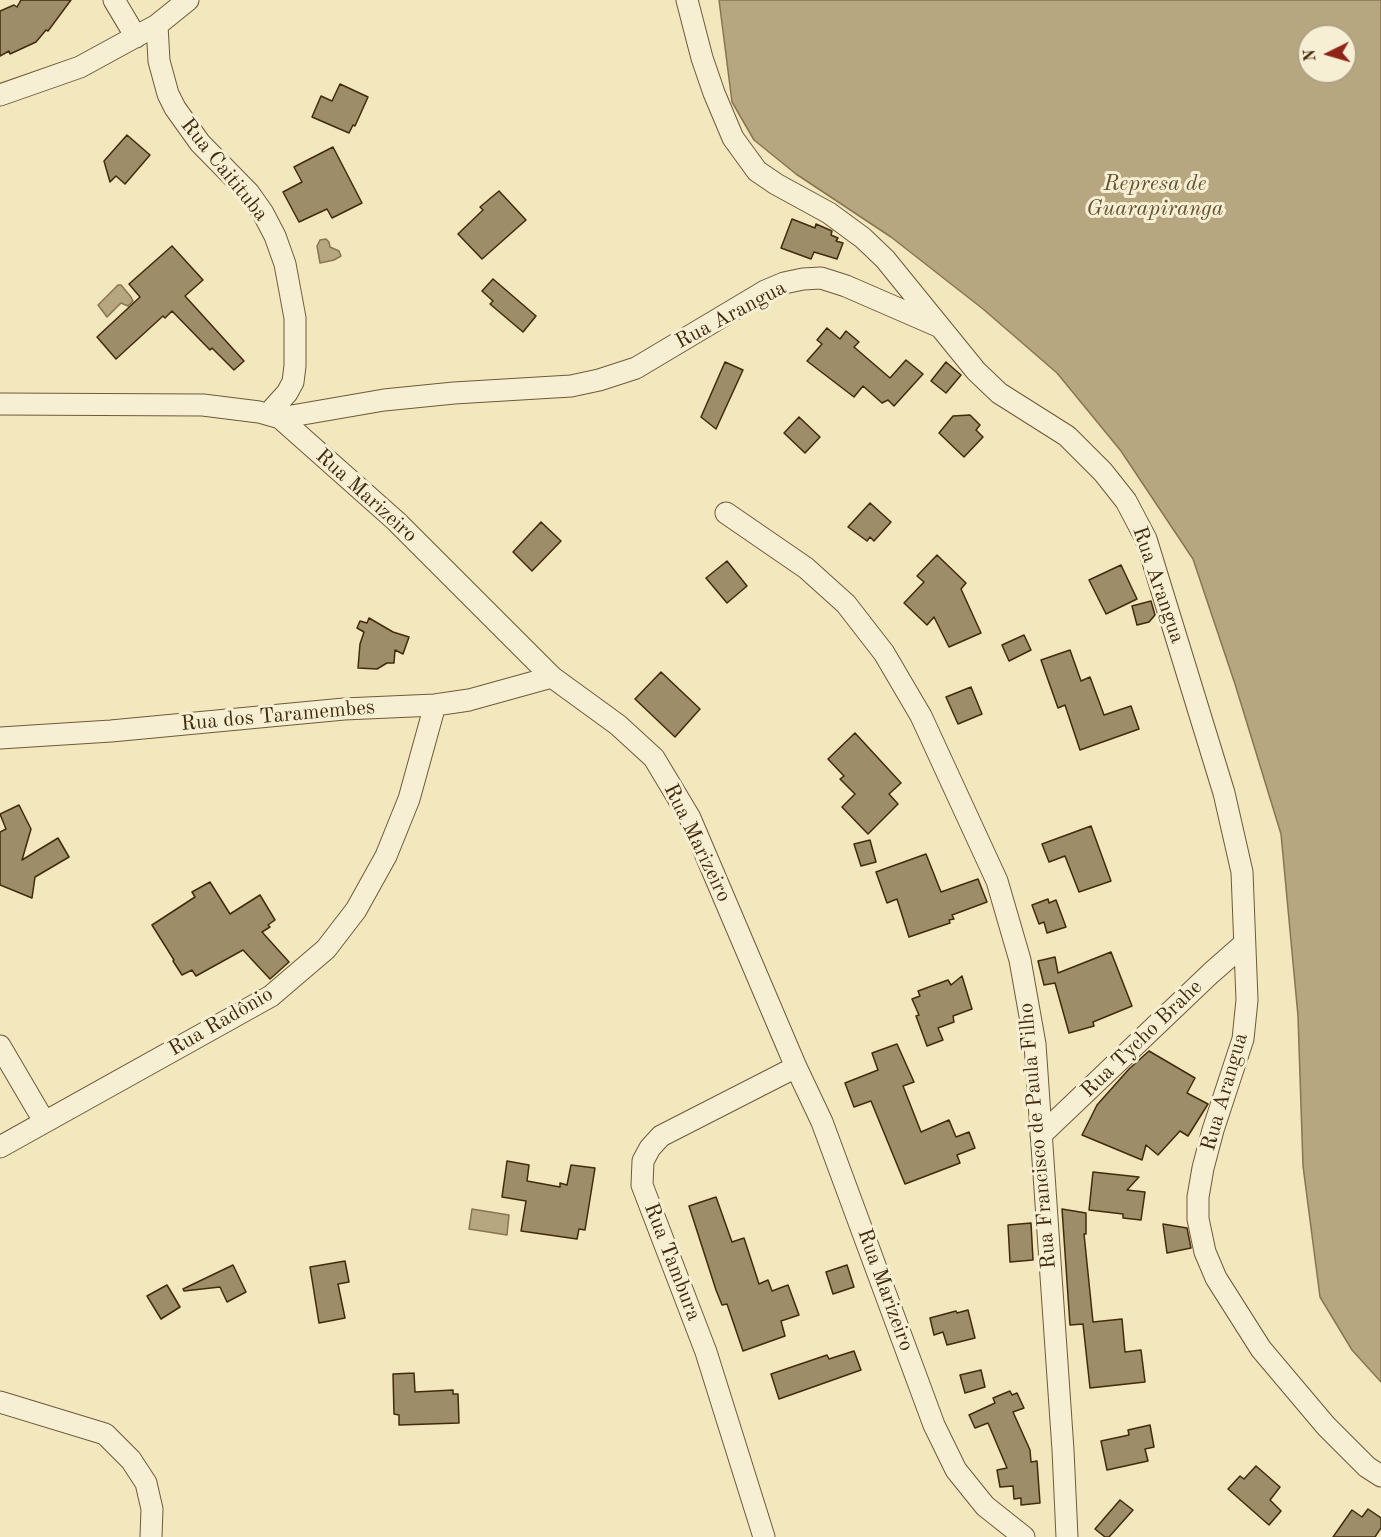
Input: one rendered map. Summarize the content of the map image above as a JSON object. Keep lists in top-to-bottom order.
{
  "streets": {
    "street": [
      "Rua Caitituba",
      "Rua Arangua",
      "Rua Marizeiro",
      "Rua dos Taramembes",
      "Rua Radônio",
      "Rua Tycho Brahe",
      "Rua Francisco de Paula Filho",
      "Rua Tambura"
    ]
  },
  "crossings": [
    ["Rua Caitituba", "Rua Arangua"],
    ["Rua Caitituba", "Rua Marizeiro"],
    ["Rua Arangua", "Rua Marizeiro"],
    ["Rua Arangua", "Rua Tycho Brahe"],
    ["Rua Marizeiro", "Rua dos Taramembes"],
    ["Rua Marizeiro", "Rua Tambura"],
    ["Rua dos Taramembes", "Rua Radônio"],
    ["Rua Tycho Brahe", "Rua Francisco de Paula Filho"]
  ],
  "water": ["Represa de Guarapiranga"],
  "north": "left"
}
